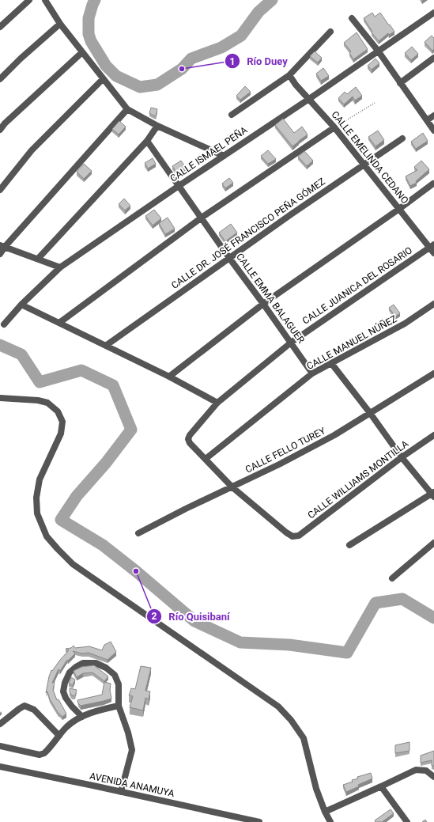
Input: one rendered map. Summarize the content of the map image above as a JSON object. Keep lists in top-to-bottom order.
{
  "streets": {
    "street": [
      "CALLE ISMAEL PEÑA",
      "CALLE EMELINDA CEDANO",
      "CALLE DR. JOSÉ FRANCISCO PEÑA GÓMEZ",
      "CALLE JUANICA DEL ROSARIO",
      "CALLE EMMA BALAGUER",
      "CALLE MANUEL NÚÑEZ",
      "CALLE FELLO TUREY",
      "CALLE WILLIAMS MONTILLA",
      "AVENIDA ANAMUYA"
    ]
  },
  "crossings": [
    ["CALLE ISMAEL PEÑA", "CALLE EMELINDA CEDANO"],
    ["CALLE ISMAEL PEÑA", "CALLE EMMA BALAGUER"],
    ["CALLE EMELINDA CEDANO", "CALLE DR. JOSÉ FRANCISCO PEÑA GÓMEZ"],
    ["CALLE EMELINDA CEDANO", "CALLE JUANICA DEL ROSARIO"],
    ["CALLE DR. JOSÉ FRANCISCO PEÑA GÓMEZ", "CALLE EMMA BALAGUER"],
    ["CALLE JUANICA DEL ROSARIO", "CALLE EMMA BALAGUER"],
    ["CALLE JUANICA DEL ROSARIO", "CALLE MANUEL NÚÑEZ"],
    ["CALLE EMMA BALAGUER", "CALLE MANUEL NÚÑEZ"],
    ["CALLE FELLO TUREY", "CALLE WILLIAMS MONTILLA"]
  ],
  "places": ["Río Duey", "Río Quisibaní"]
}
